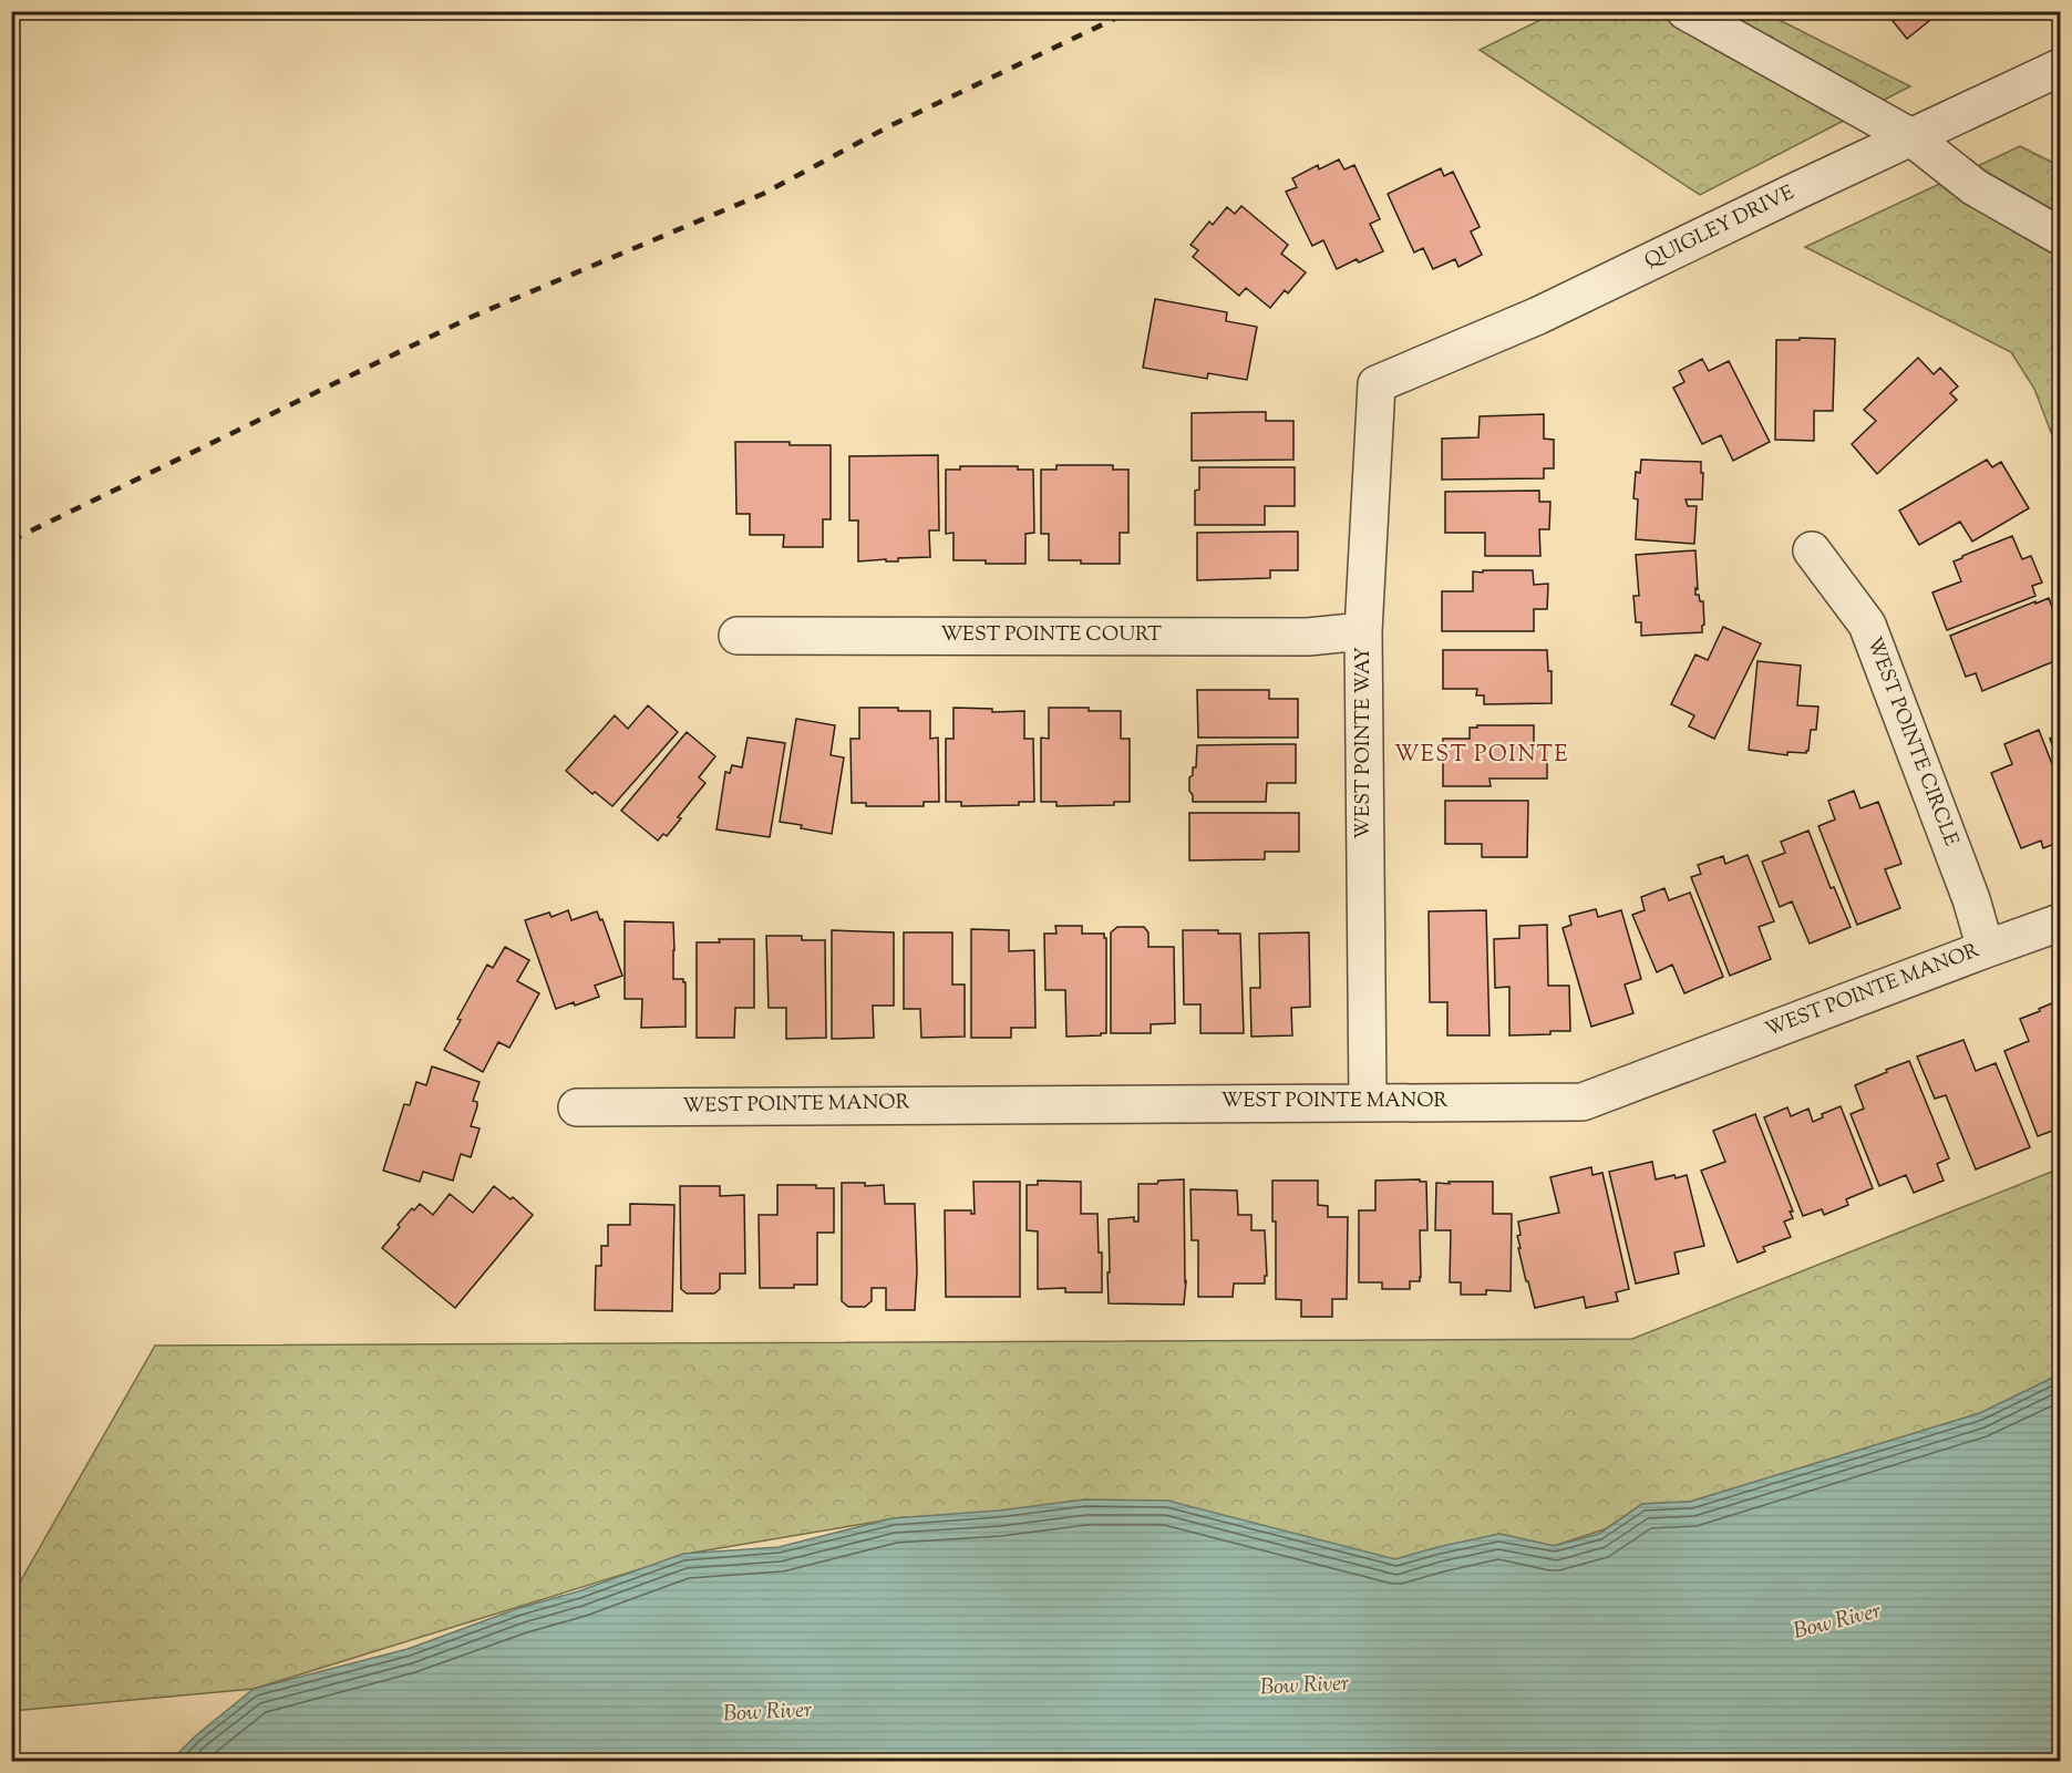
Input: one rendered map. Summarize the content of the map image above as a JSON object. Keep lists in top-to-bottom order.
{
  "streets": {
    "street": [
      "QUIGLEY DRIVE",
      "WEST POINTE COURT",
      "WEST POINTE CIRCLE",
      "WEST POINTE WAY",
      "WEST POINTE MANOR"
    ]
  },
  "crossings": [
    ["QUIGLEY DRIVE", "WEST POINTE WAY"],
    ["WEST POINTE COURT", "WEST POINTE WAY"],
    ["WEST POINTE CIRCLE", "WEST POINTE MANOR"],
    ["WEST POINTE WAY", "WEST POINTE MANOR"]
  ],
  "districts": ["WEST POINTE"],
  "water": ["Bow River"]
}
